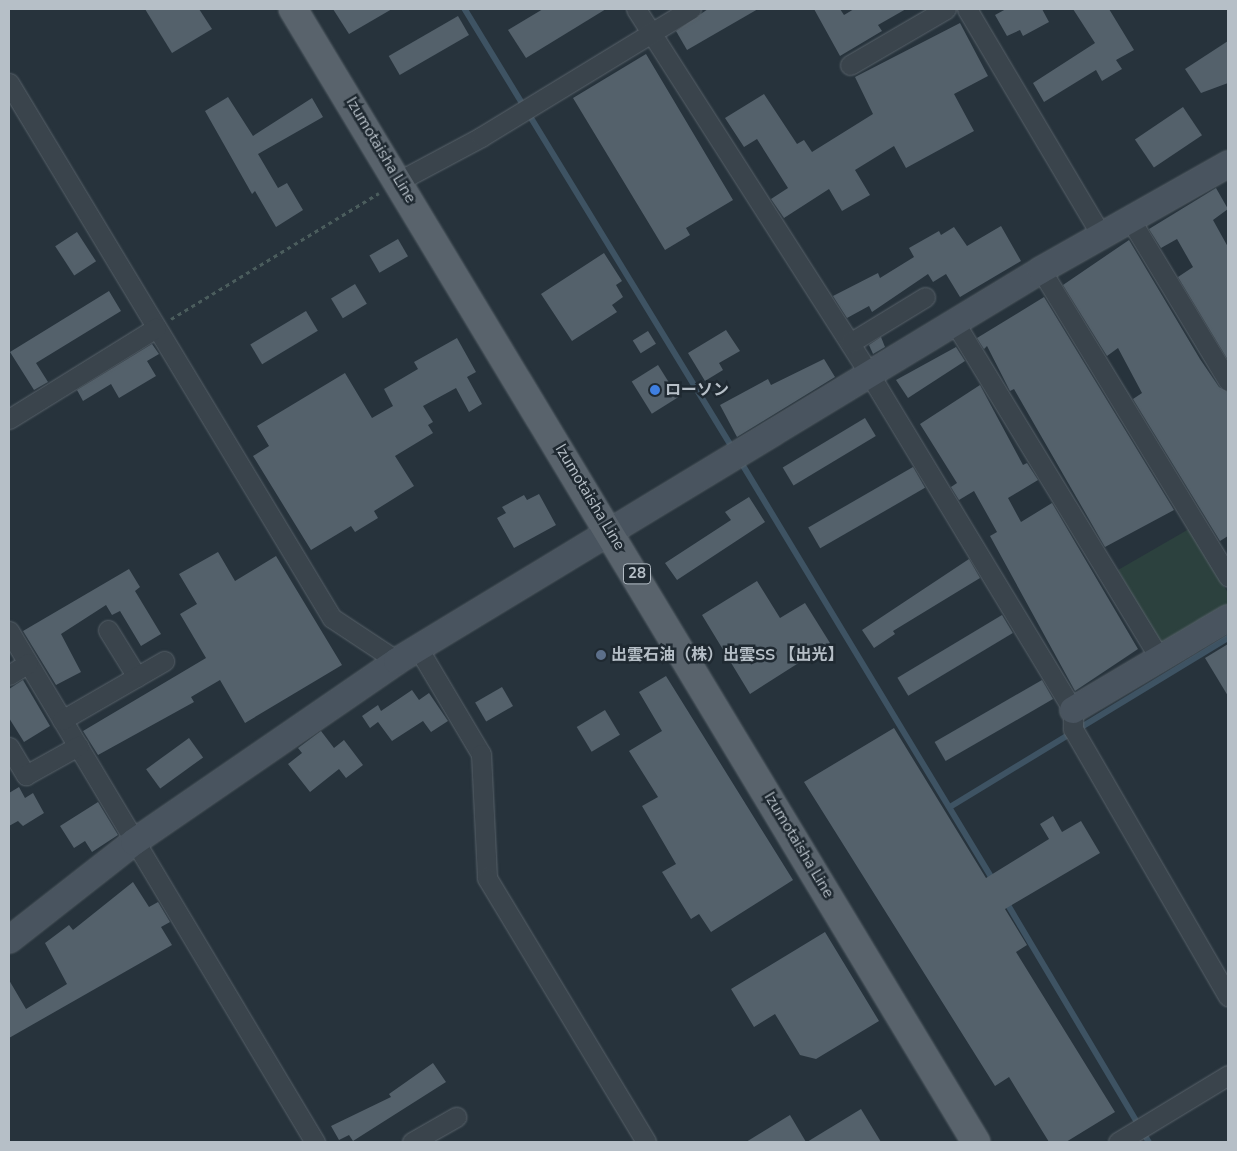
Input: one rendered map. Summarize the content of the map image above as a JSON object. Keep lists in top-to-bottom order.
{
  "streets": {
    "main road": ["Izumotaisha Line", "28"]
  },
  "places": ["ローソン", "出雲石油（株）出雲SS 【出光】"]
}
